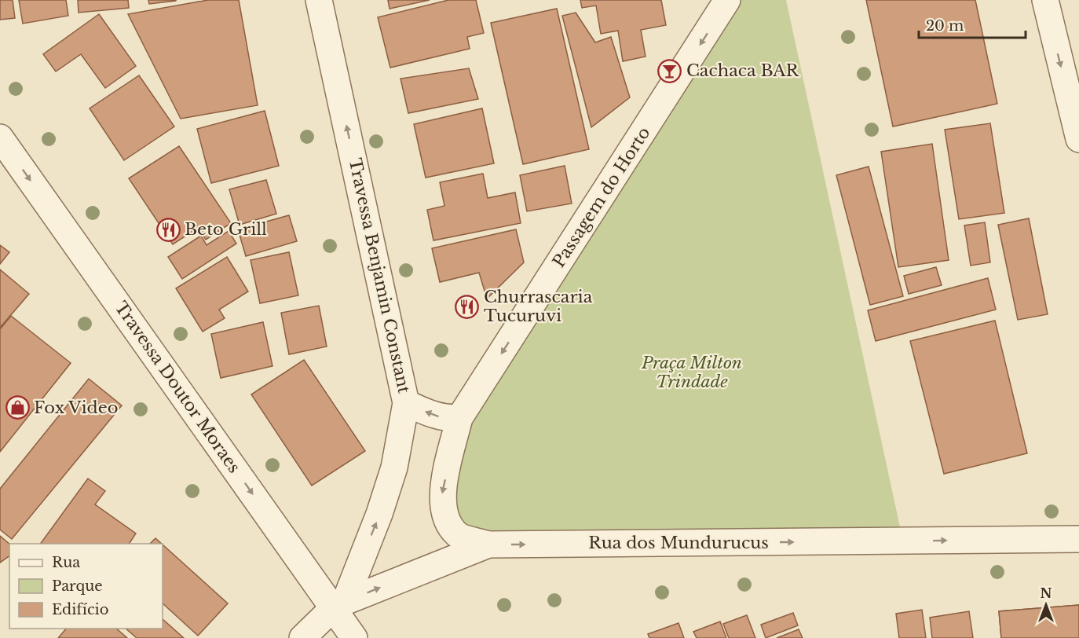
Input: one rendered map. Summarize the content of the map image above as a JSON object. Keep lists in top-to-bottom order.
{
  "streets": {
    "street": [
      "Passagem do Horto",
      "Travessa Benjamin Constant",
      "Travessa Doutor Moraes",
      "Rua dos Mundurucus"
    ]
  },
  "crossings": [
    ["Passagem do Horto", "Rua dos Mundurucus"],
    ["Travessa Benjamin Constant", "Travessa Doutor Moraes"],
    ["Travessa Benjamin Constant", "Rua dos Mundurucus"],
    ["Travessa Doutor Moraes", "Rua dos Mundurucus"]
  ],
  "one_way": [
    "Passagem do Horto",
    "Travessa Benjamin Constant",
    "Travessa Doutor Moraes",
    "Rua dos Mundurucus"
  ],
  "parks": ["Praça Milton Trindade"],
  "places": {
    "bar": ["Cachaca BAR"],
    "restaurant": ["Beto Grill", "Churrascaria Tucuruvi"],
    "shop": ["Fox Video"]
  },
  "legend": ["Rua", "Parque", "Edifício"],
  "scale_bar": "20 m",
  "north": "top"
}
